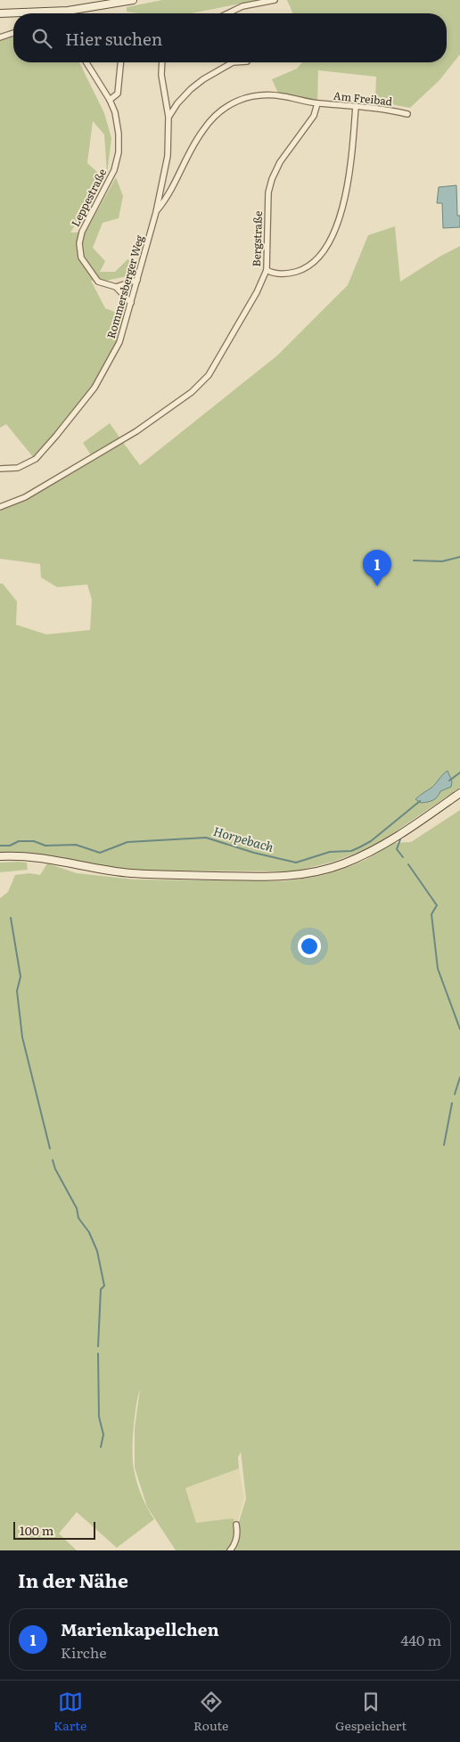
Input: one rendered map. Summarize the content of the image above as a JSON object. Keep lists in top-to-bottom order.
{
  "streets": {
    "street": [
      "Am Freibad",
      "Leppestraße",
      "Bergstraße",
      "Rommersberger Weg"
    ]
  },
  "crossings": [
    ["Am Freibad", "Bergstraße"],
    ["Leppestraße", "Rommersberger Weg"]
  ],
  "water": ["Horpebach"],
  "scale_bar": "100 m",
  "page": {
    "search": "Hier suchen",
    "pins": "1",
    "scale": "100 m",
    "heading": "In der Nähe",
    "list": [
      {
        "mark": "1",
        "name": "Marienkapellchen",
        "note": "Kirche",
        "value": "440 m"
      }
    ],
    "nav": ["Karte", "Route", "Gespeichert"]
  }
}
